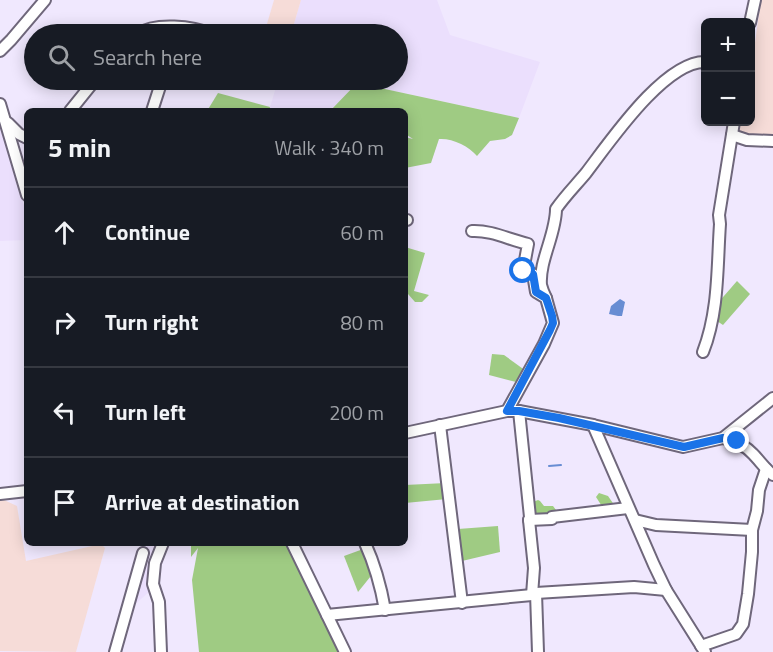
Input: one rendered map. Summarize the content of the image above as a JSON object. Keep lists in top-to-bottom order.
{
  "page": {
    "map_buttons": ["+", "−"],
    "search": "Search here",
    "heading": ["5 min", "Walk · 340 m"],
    "list": [
      ["Continue", "60 m"],
      ["Turn right", "80 m"],
      ["Turn left", "200 m"],
      "Arrive at destination"
    ]
  }
}
